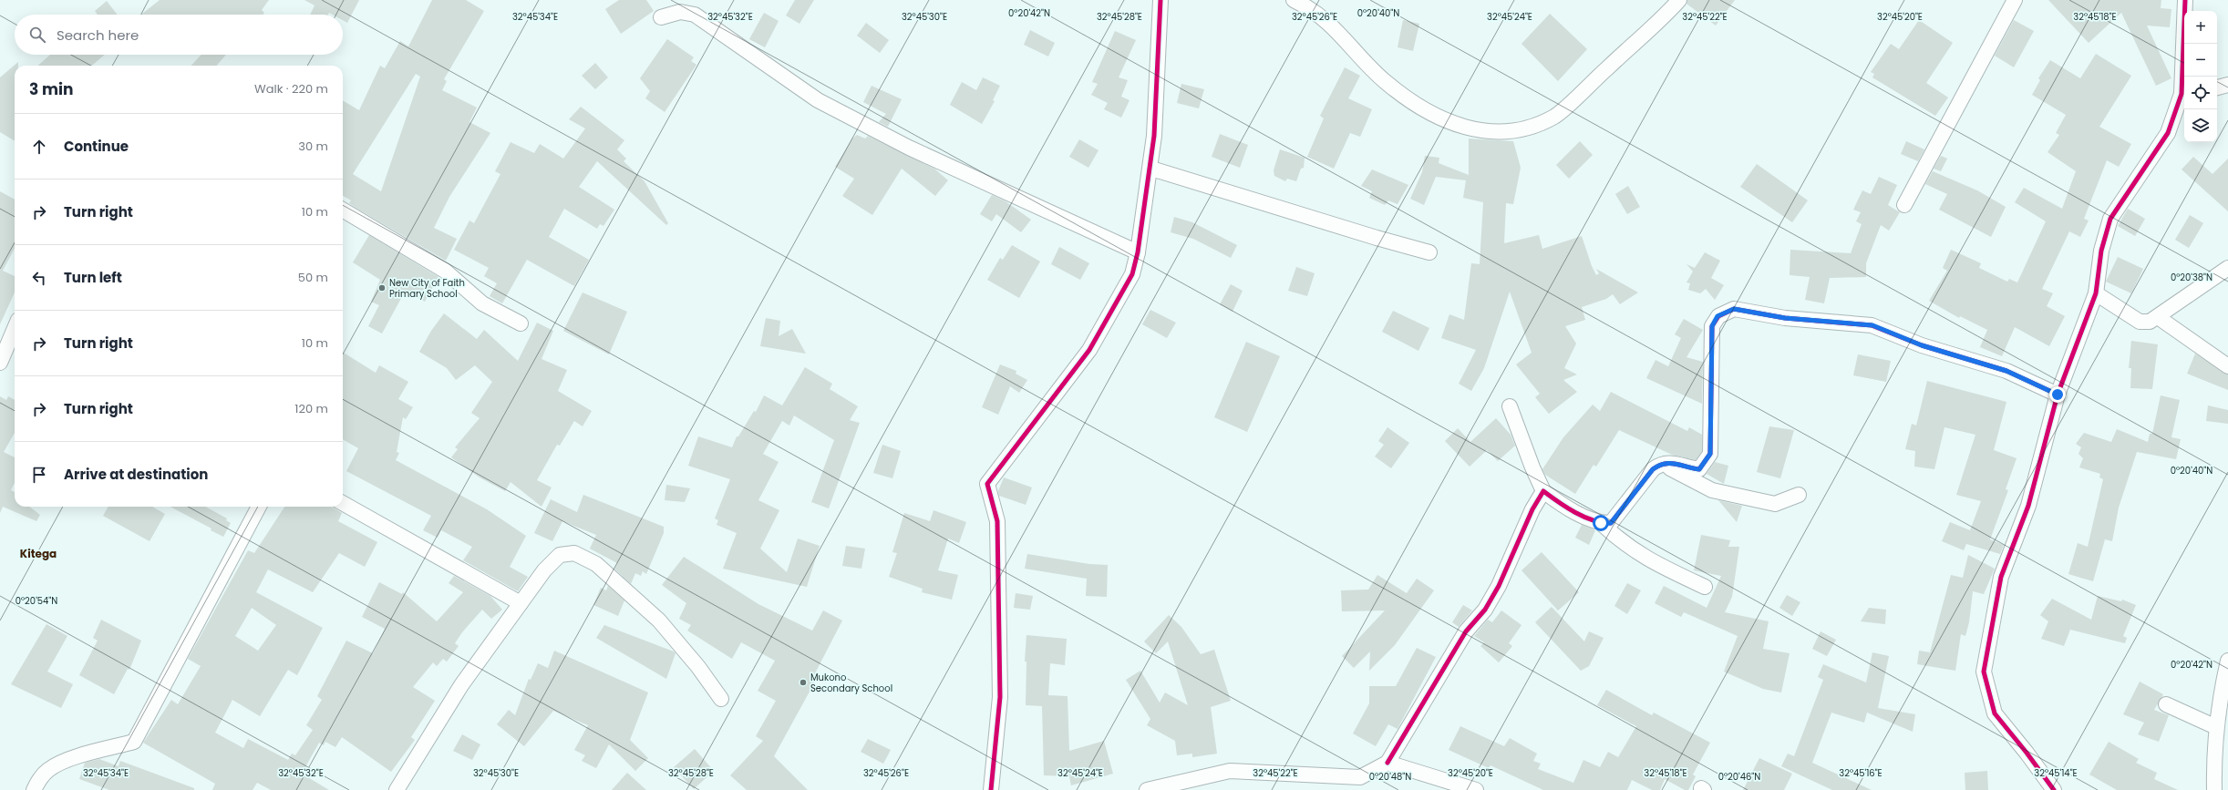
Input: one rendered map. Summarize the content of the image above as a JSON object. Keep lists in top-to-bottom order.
{
  "districts": ["Kitega"],
  "places": ["New City of Faith Primary School", "Mukono Secondary School"],
  "page": {
    "map_buttons": ["+", "−"],
    "search": "Search here",
    "heading": ["3 min", "Walk · 220 m"],
    "list": [
      ["Continue", "30 m"],
      ["Turn right", "10 m"],
      ["Turn left", "50 m"],
      ["Turn right", "10 m"],
      ["Turn right", "120 m"],
      "Arrive at destination"
    ]
  },
  "coordinates": [
    "0°20'42\"N",
    "0°20'40\"N",
    "32°45'34\"E",
    "32°45'32\"E",
    "32°45'30\"E",
    "32°45'28\"E",
    "32°45'26\"E",
    "32°45'24\"E",
    "32°45'22\"E",
    "32°45'20\"E",
    "32°45'18\"E",
    "0°20'38\"N",
    "0°20'54\"N",
    "32°45'16\"E",
    "32°45'14\"E",
    "0°20'48\"N",
    "0°20'46\"N"
  ]
}
